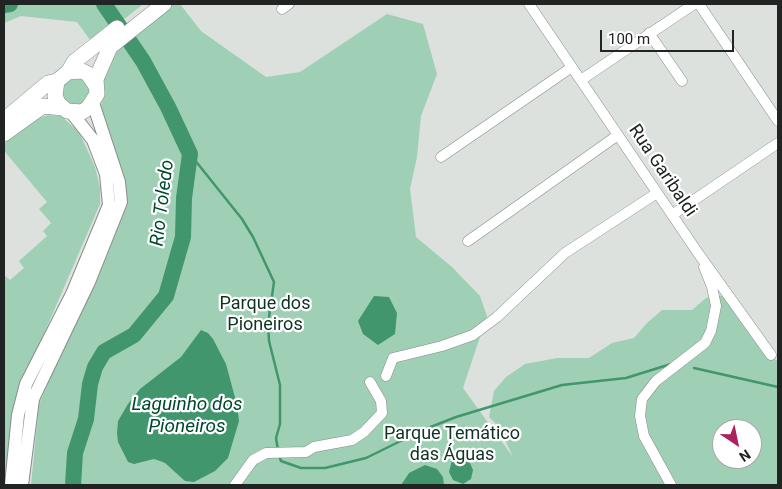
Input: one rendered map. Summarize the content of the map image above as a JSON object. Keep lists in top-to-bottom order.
{
  "streets": {
    "street": ["Rua Garibaldi"]
  },
  "water": ["Rio Toledo", "Laguinho dos Pioneiros"],
  "parks": ["Parque dos Pioneiros", "Parque Temático das Águas"],
  "scale_bar": "100 m",
  "north": "bottom right"
}
